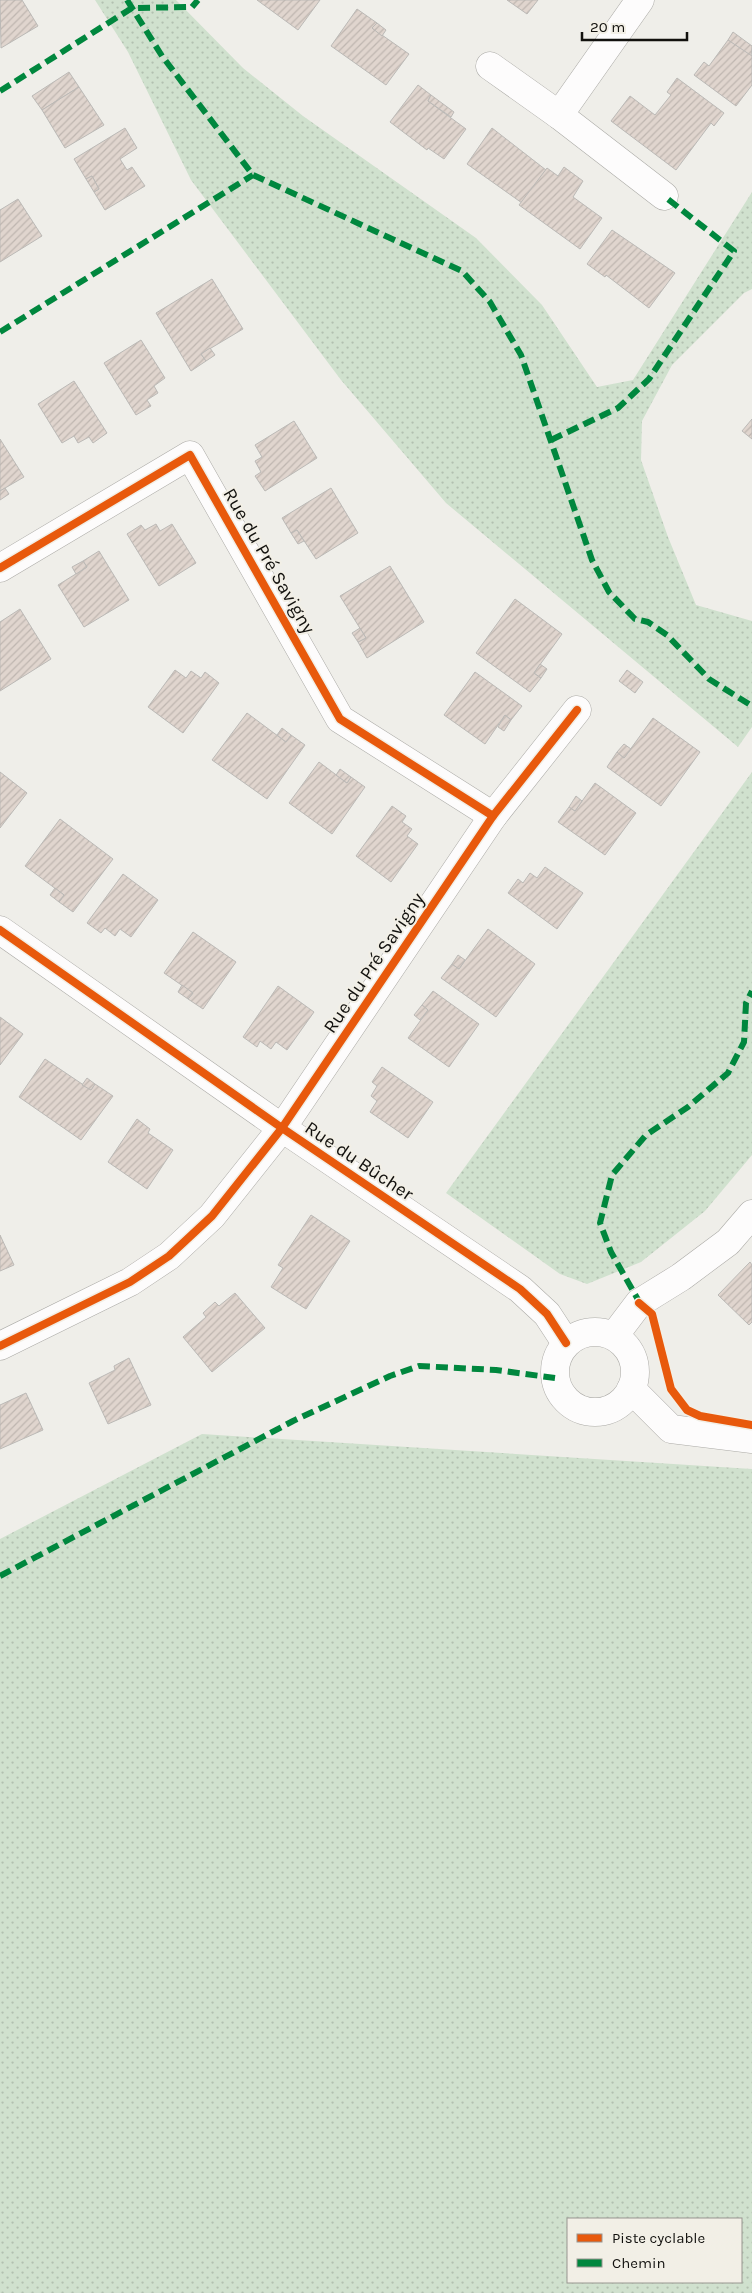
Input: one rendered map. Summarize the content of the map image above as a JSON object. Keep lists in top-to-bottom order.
{
  "streets": {
    "street": ["Rue du Pré Savigny", "Rue du Bûcher"]
  },
  "crossings": [
    ["Rue du Pré Savigny", "Rue du Bûcher"]
  ],
  "legend": ["Piste cyclable", "Chemin"],
  "scale_bar": "20 m"
}
